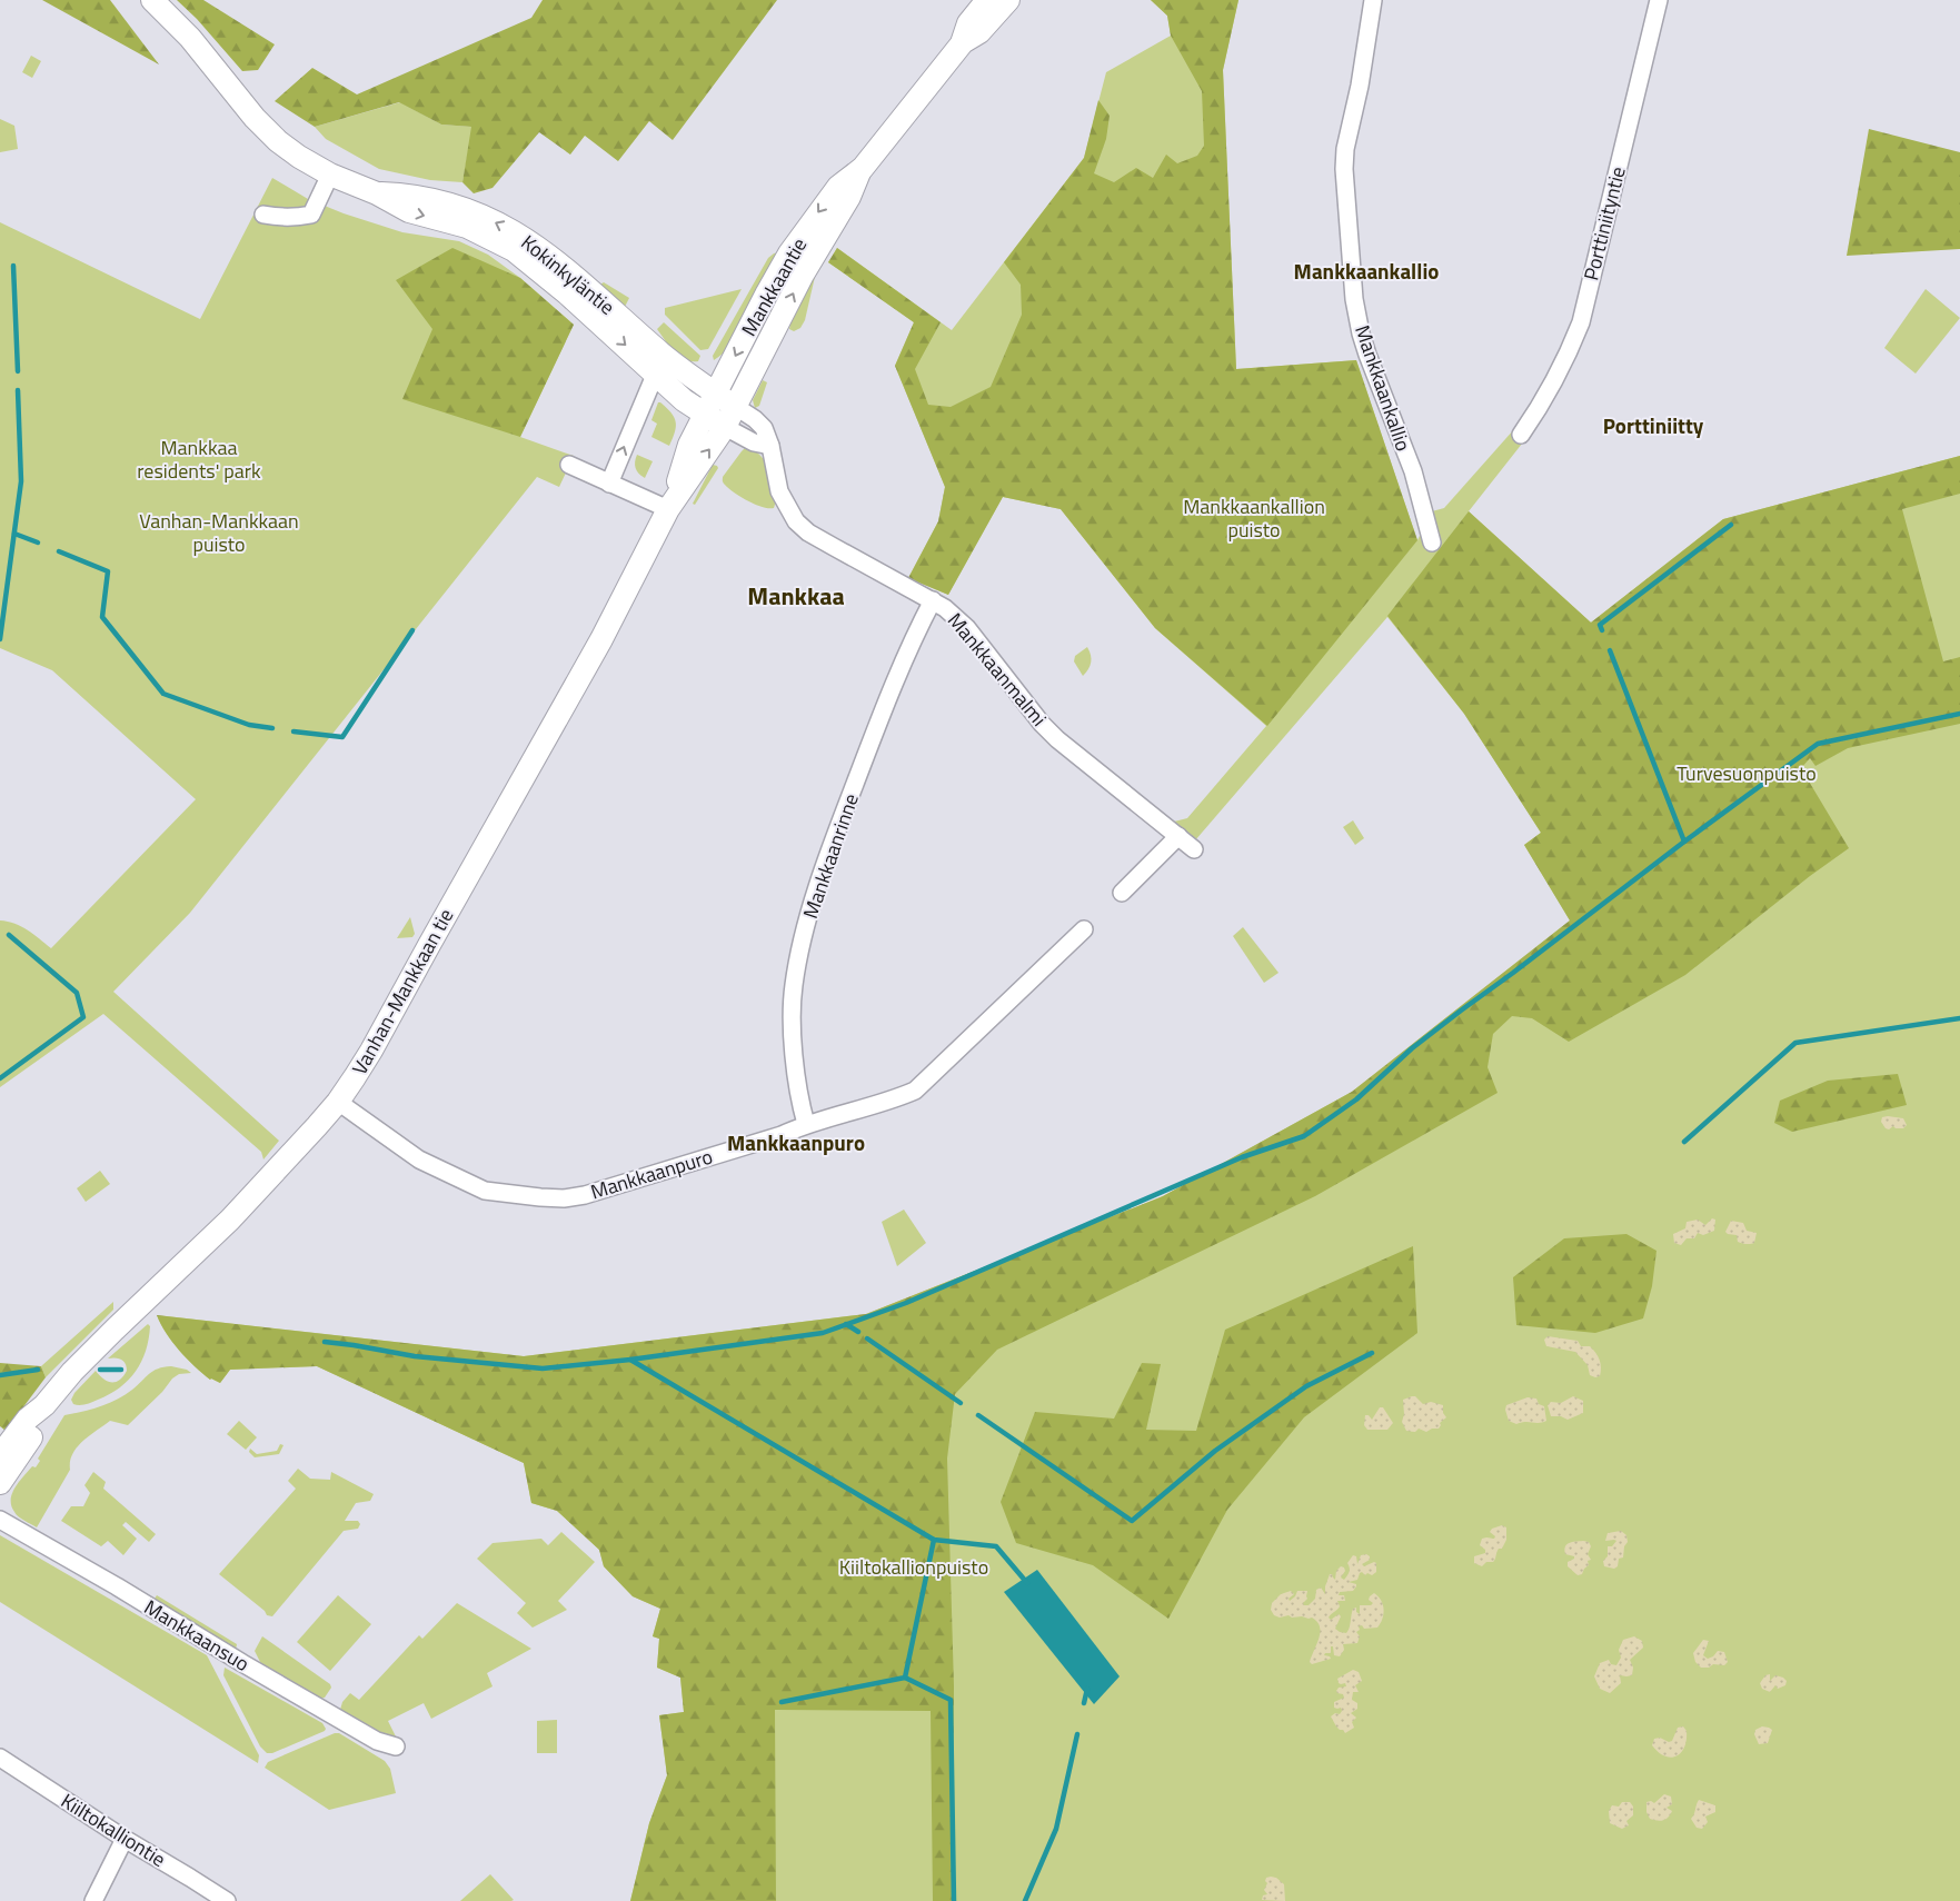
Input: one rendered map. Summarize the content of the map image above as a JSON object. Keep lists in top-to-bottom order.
{
  "streets": {
    "main road": ["Kokinkyläntie", "Mankkaantie", "Vanhan-Mankkaan tie"],
    "street": [
      "Porttiniityntie",
      "Mankkaankallio",
      "Mankkaanmalmi",
      "Mankkaanrinne",
      "Mankkaanpuro",
      "Mankkaansuo",
      "Kiiltokalliontie"
    ]
  },
  "crossings": [
    ["Kokinkyläntie", "Mankkaantie"],
    ["Kokinkyläntie", "Mankkaanmalmi"],
    ["Kokinkyläntie", "Vanhan-Mankkaan tie"],
    ["Mankkaantie", "Mankkaanmalmi"],
    ["Mankkaantie", "Vanhan-Mankkaan tie"],
    ["Mankkaanmalmi", "Mankkaanrinne"],
    ["Mankkaanrinne", "Mankkaanpuro"],
    ["Vanhan-Mankkaan tie", "Mankkaanpuro"]
  ],
  "districts": [
    "Mankkaankallio",
    "Porttiniitty",
    "Mankkaa",
    "Mankkaanpuro"
  ],
  "parks": [
    "Mankkaa residents' park",
    "Mankkaankallion puisto",
    "Vanhan-Mankkaan puisto",
    "Turvesuonpuisto",
    "Kiiltokallionpuisto"
  ]
}
